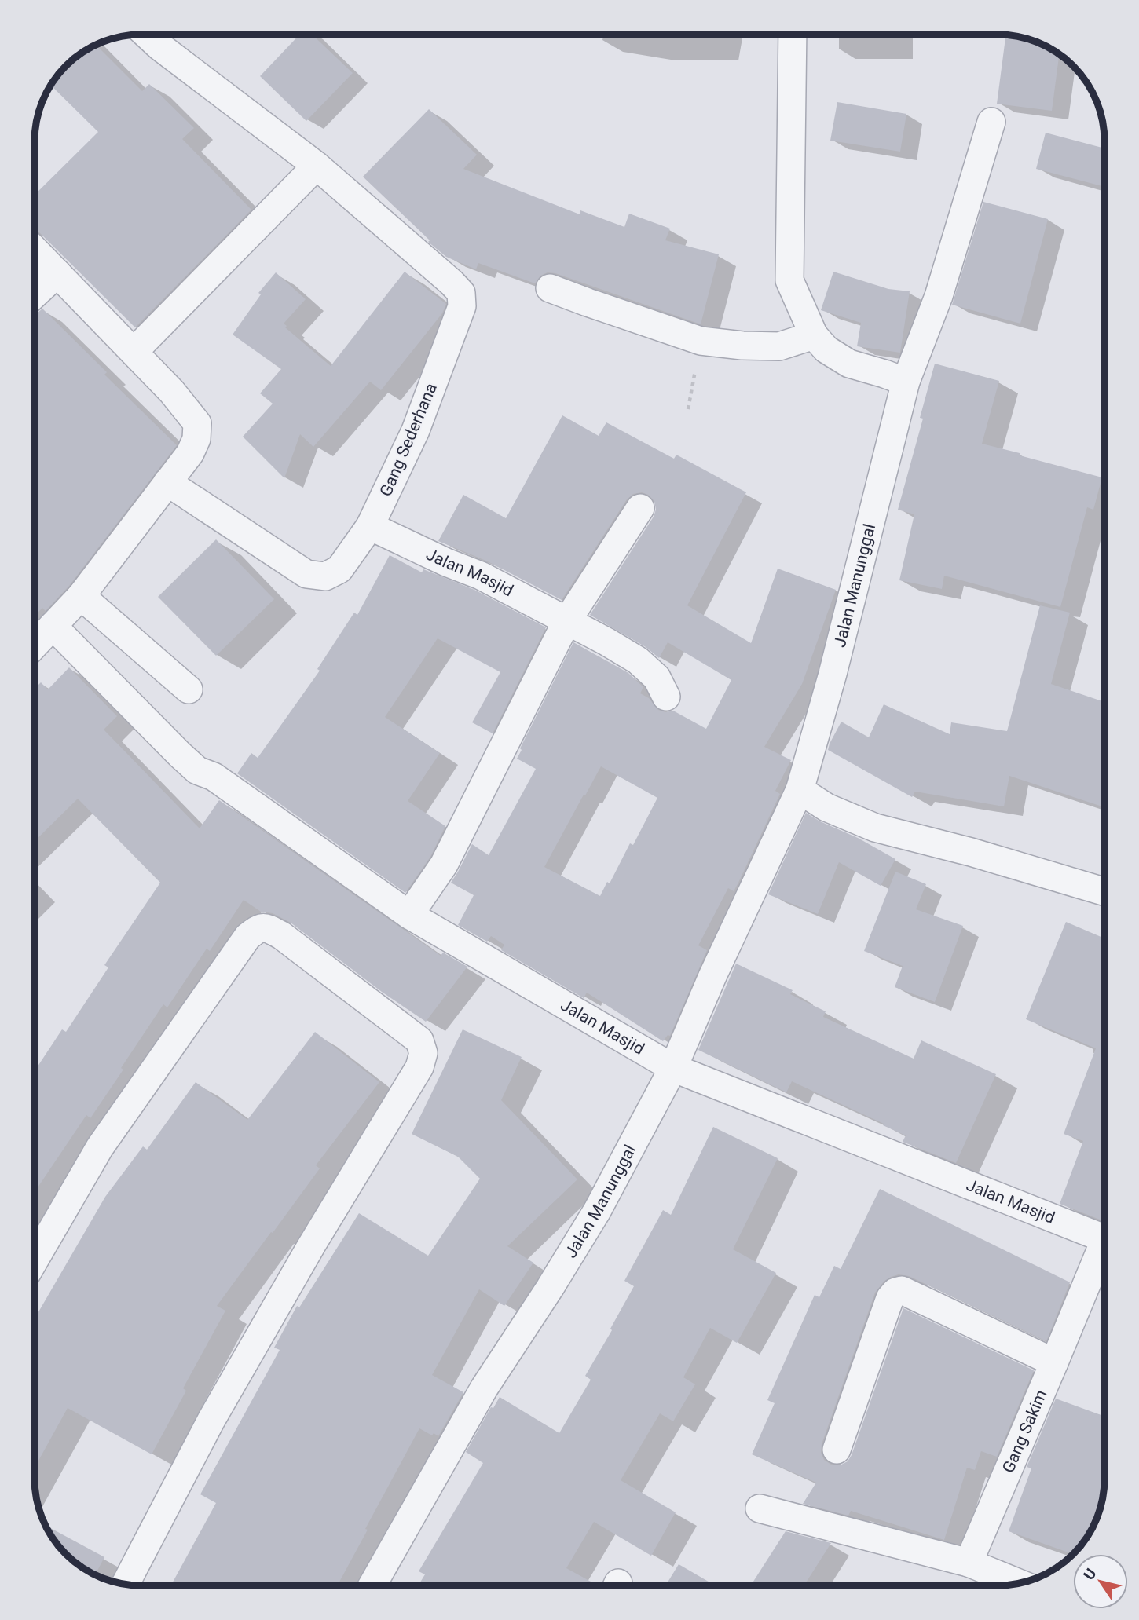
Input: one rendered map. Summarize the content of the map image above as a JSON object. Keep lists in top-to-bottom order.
{
  "streets": {
    "street": [
      "Gang Sederhana",
      "Jalan Masjid",
      "Jalan Manunggal",
      "Gang Sakim"
    ]
  },
  "crossings": [
    ["Gang Sederhana", "Jalan Masjid"],
    ["Jalan Masjid", "Jalan Manunggal"]
  ],
  "north": "top left"
}
